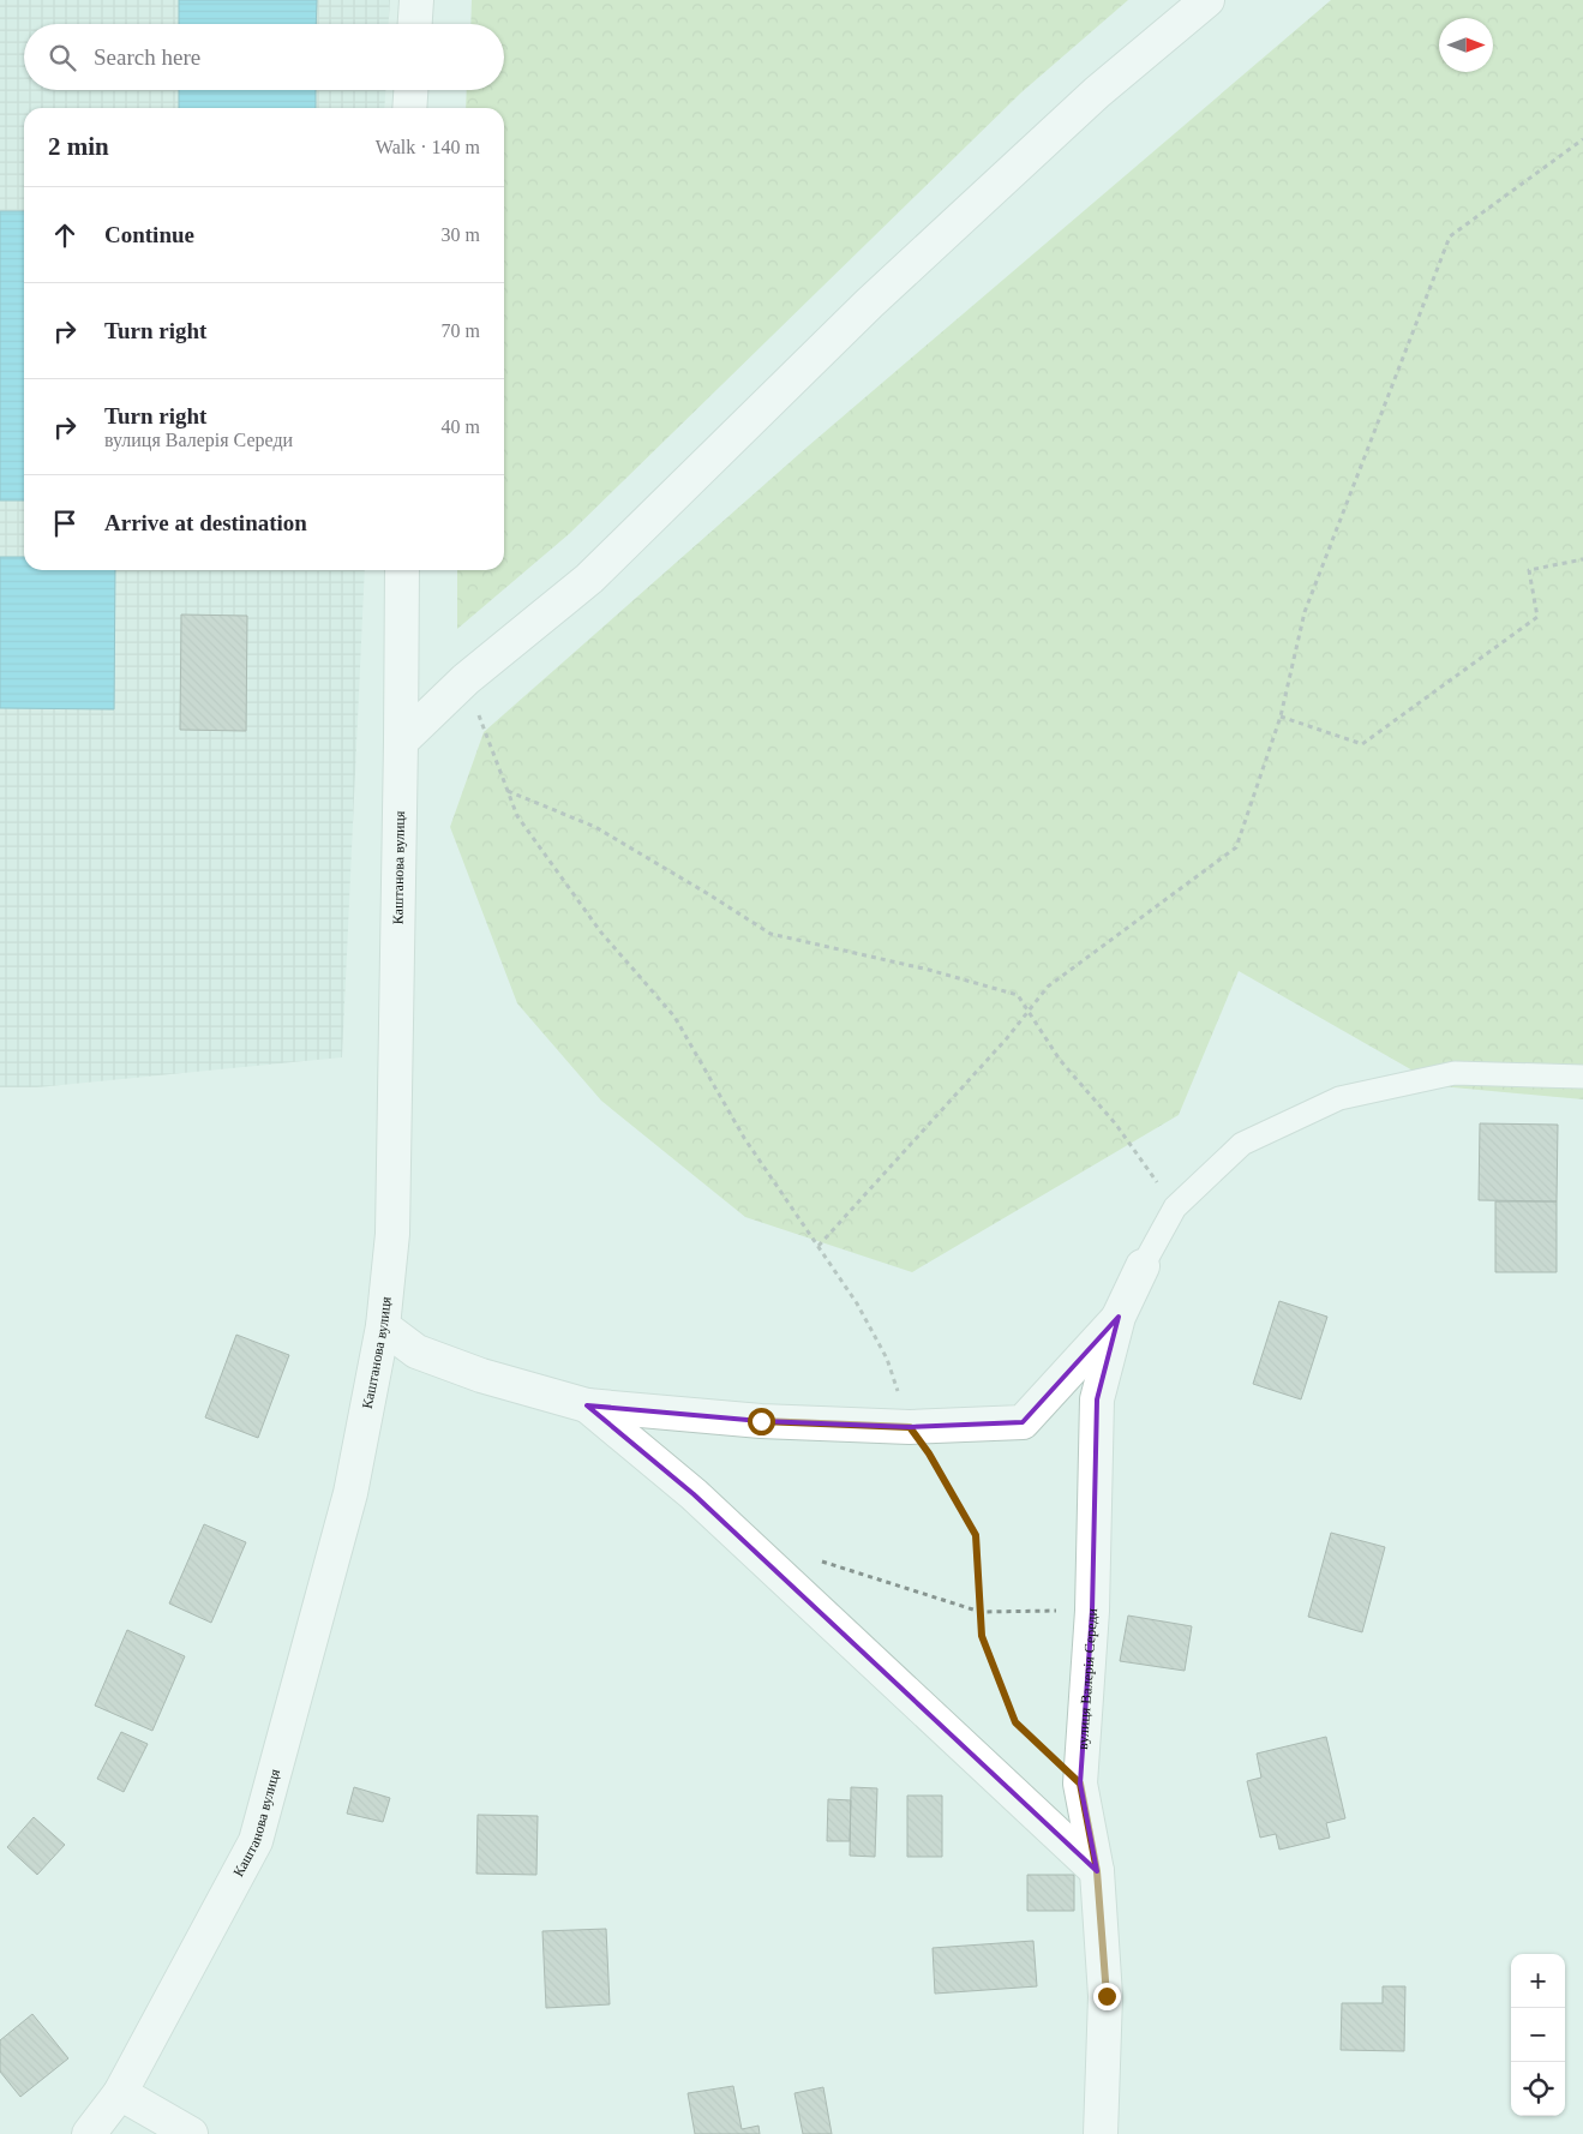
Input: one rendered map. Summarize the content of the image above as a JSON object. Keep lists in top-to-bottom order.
{
  "streets": {
    "street": ["Каштанова вулиця", "вулиця Валерія Середи"]
  },
  "north": "right",
  "page": {
    "search": "Search here",
    "heading": ["2 min", "Walk · 140 m"],
    "list": [
      ["Continue", "30 m"],
      ["Turn right", "70 m"],
      ["Turn right", "вулиця Валерія Середи", "40 m"],
      "Arrive at destination"
    ],
    "map_buttons": ["+", "−"]
  }
}
